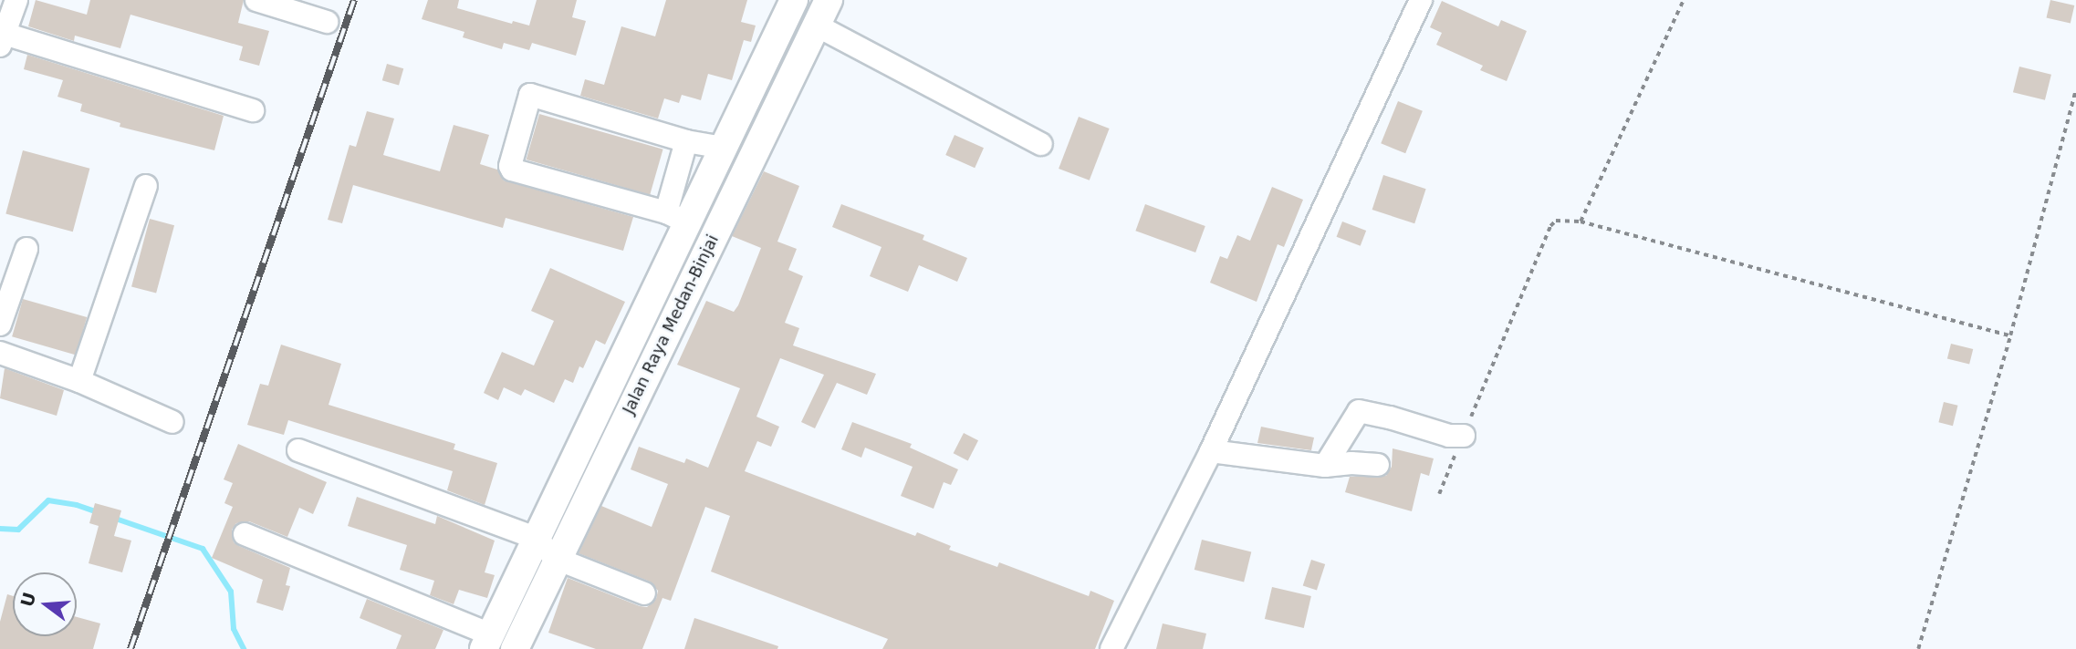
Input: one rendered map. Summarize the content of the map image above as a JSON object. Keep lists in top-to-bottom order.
{
  "streets": {
    "main road": ["Jalan Raya Medan-Binjai"]
  },
  "north": "left"
}
